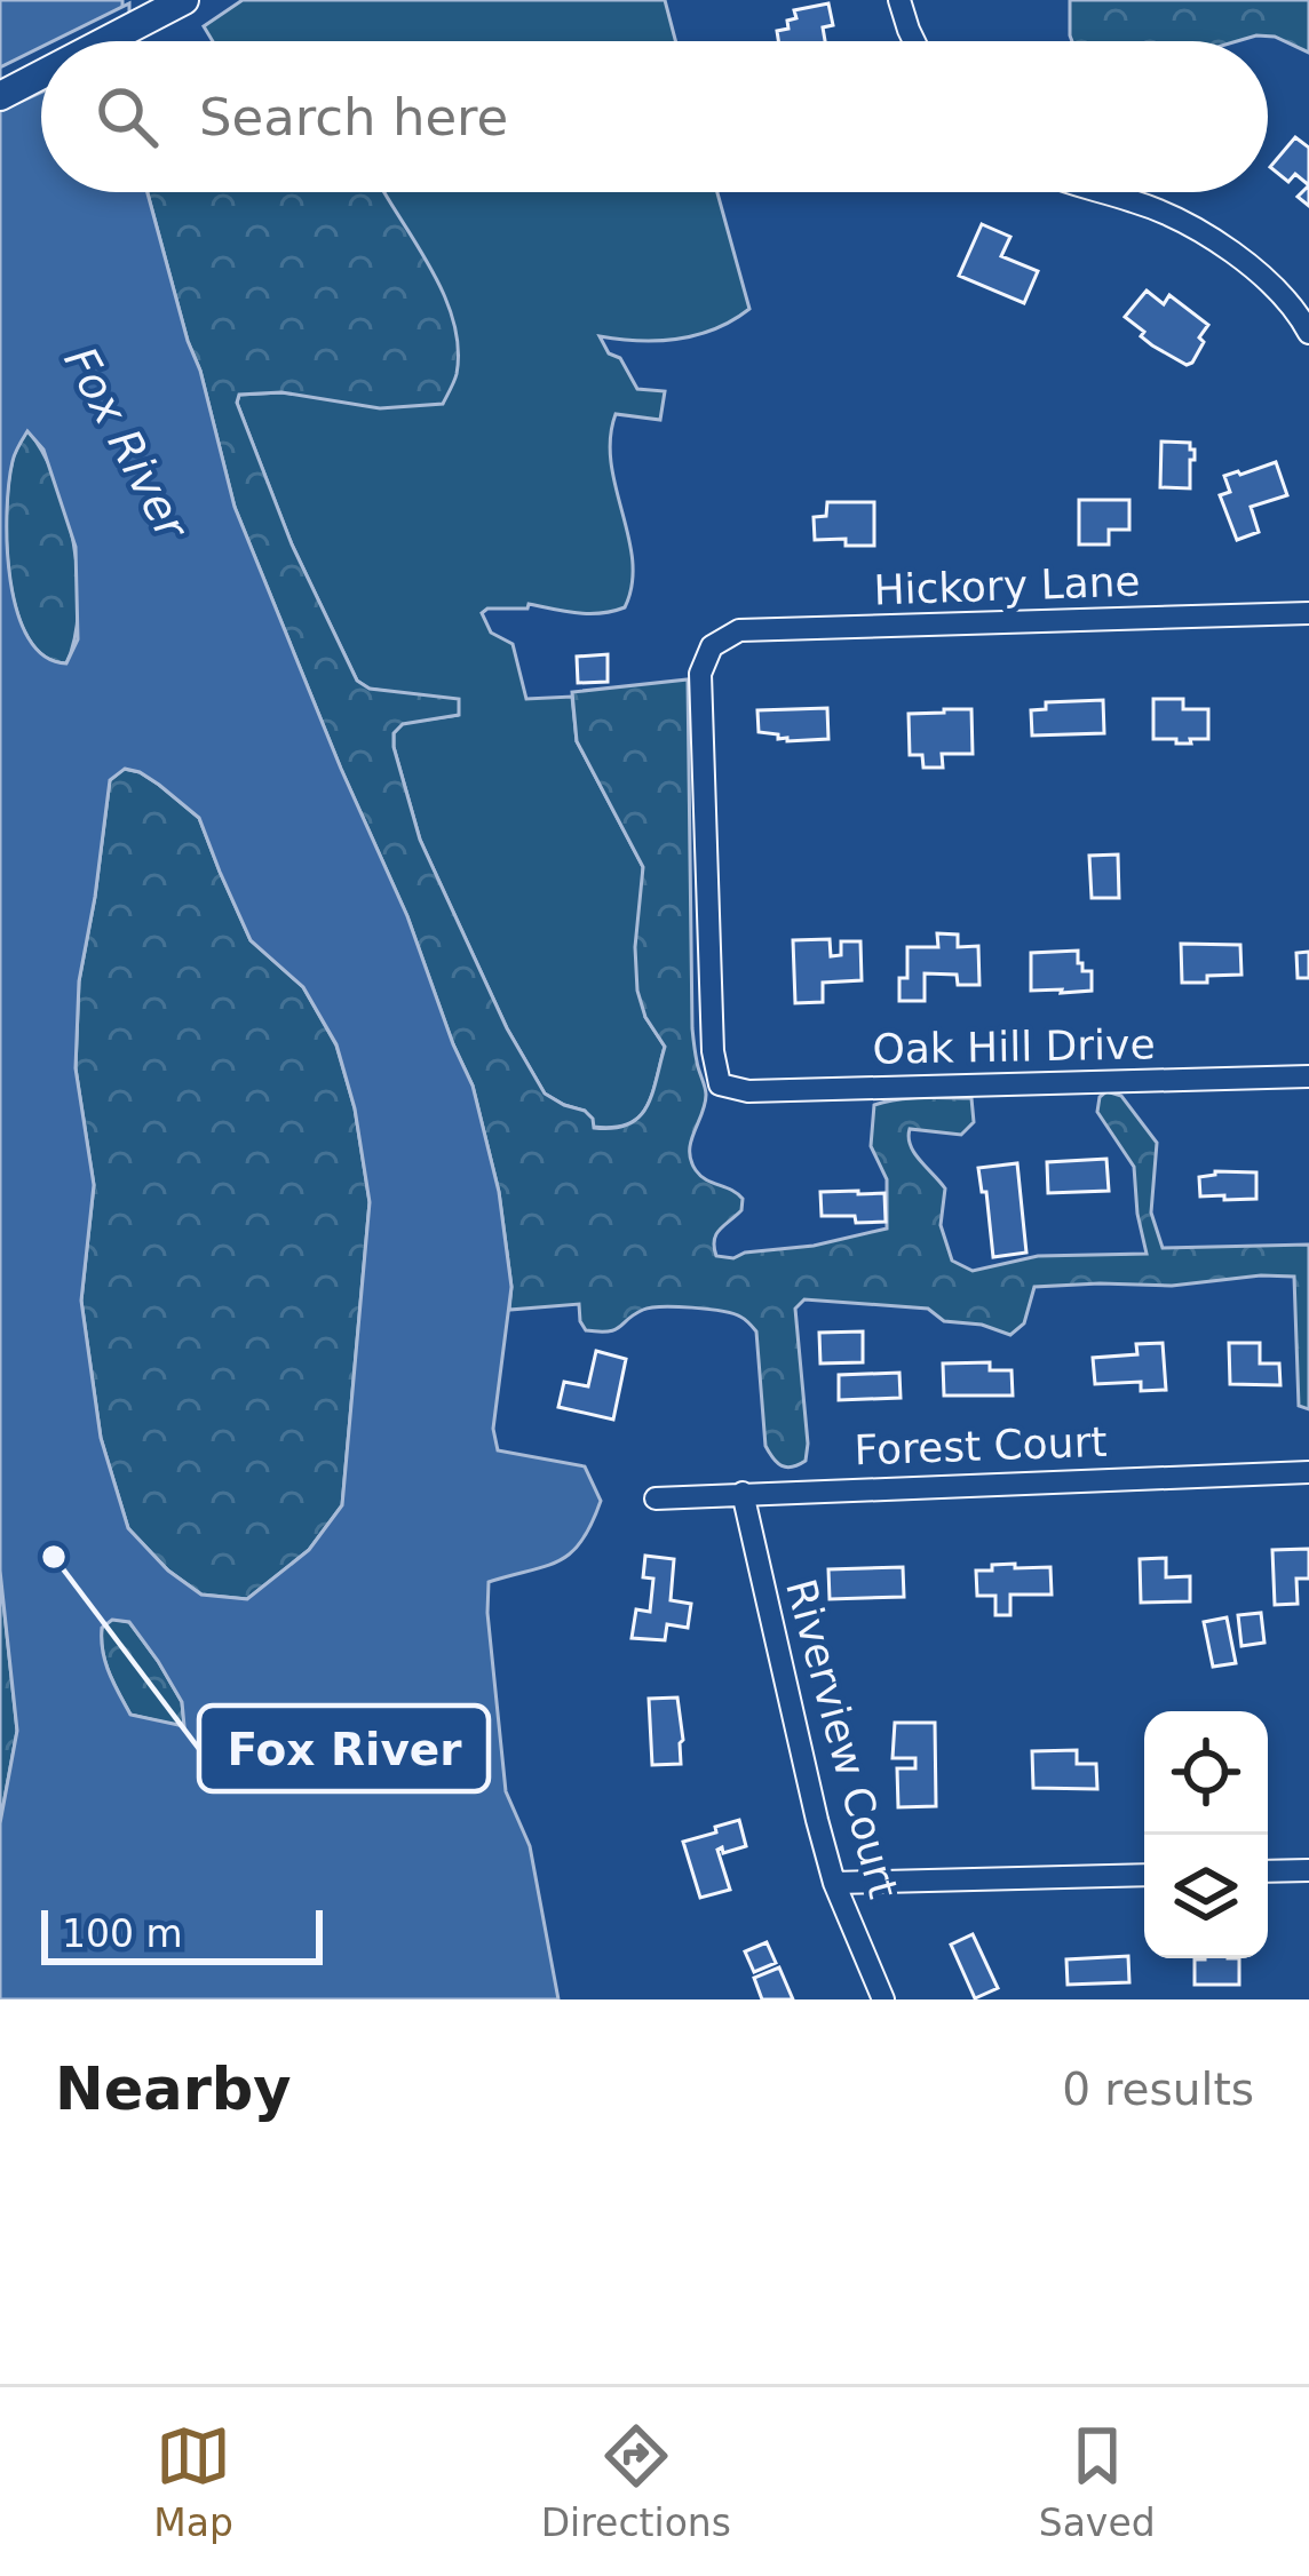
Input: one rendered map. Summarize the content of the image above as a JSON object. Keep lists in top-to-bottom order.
{
  "streets": {
    "street": [
      "Hickory Lane",
      "Oak Hill Drive",
      "Forest Court",
      "Riverview Court"
    ]
  },
  "crossings": [
    ["Hickory Lane", "Oak Hill Drive"],
    ["Forest Court", "Riverview Court"]
  ],
  "water": ["Fox River"],
  "places": ["Fox River"],
  "scale_bar": "100 m",
  "page": {
    "search": "Search here",
    "scale": "100 m",
    "heading": ["Nearby", "0 results"],
    "nav": ["Map", "Directions", "Saved"]
  }
}
